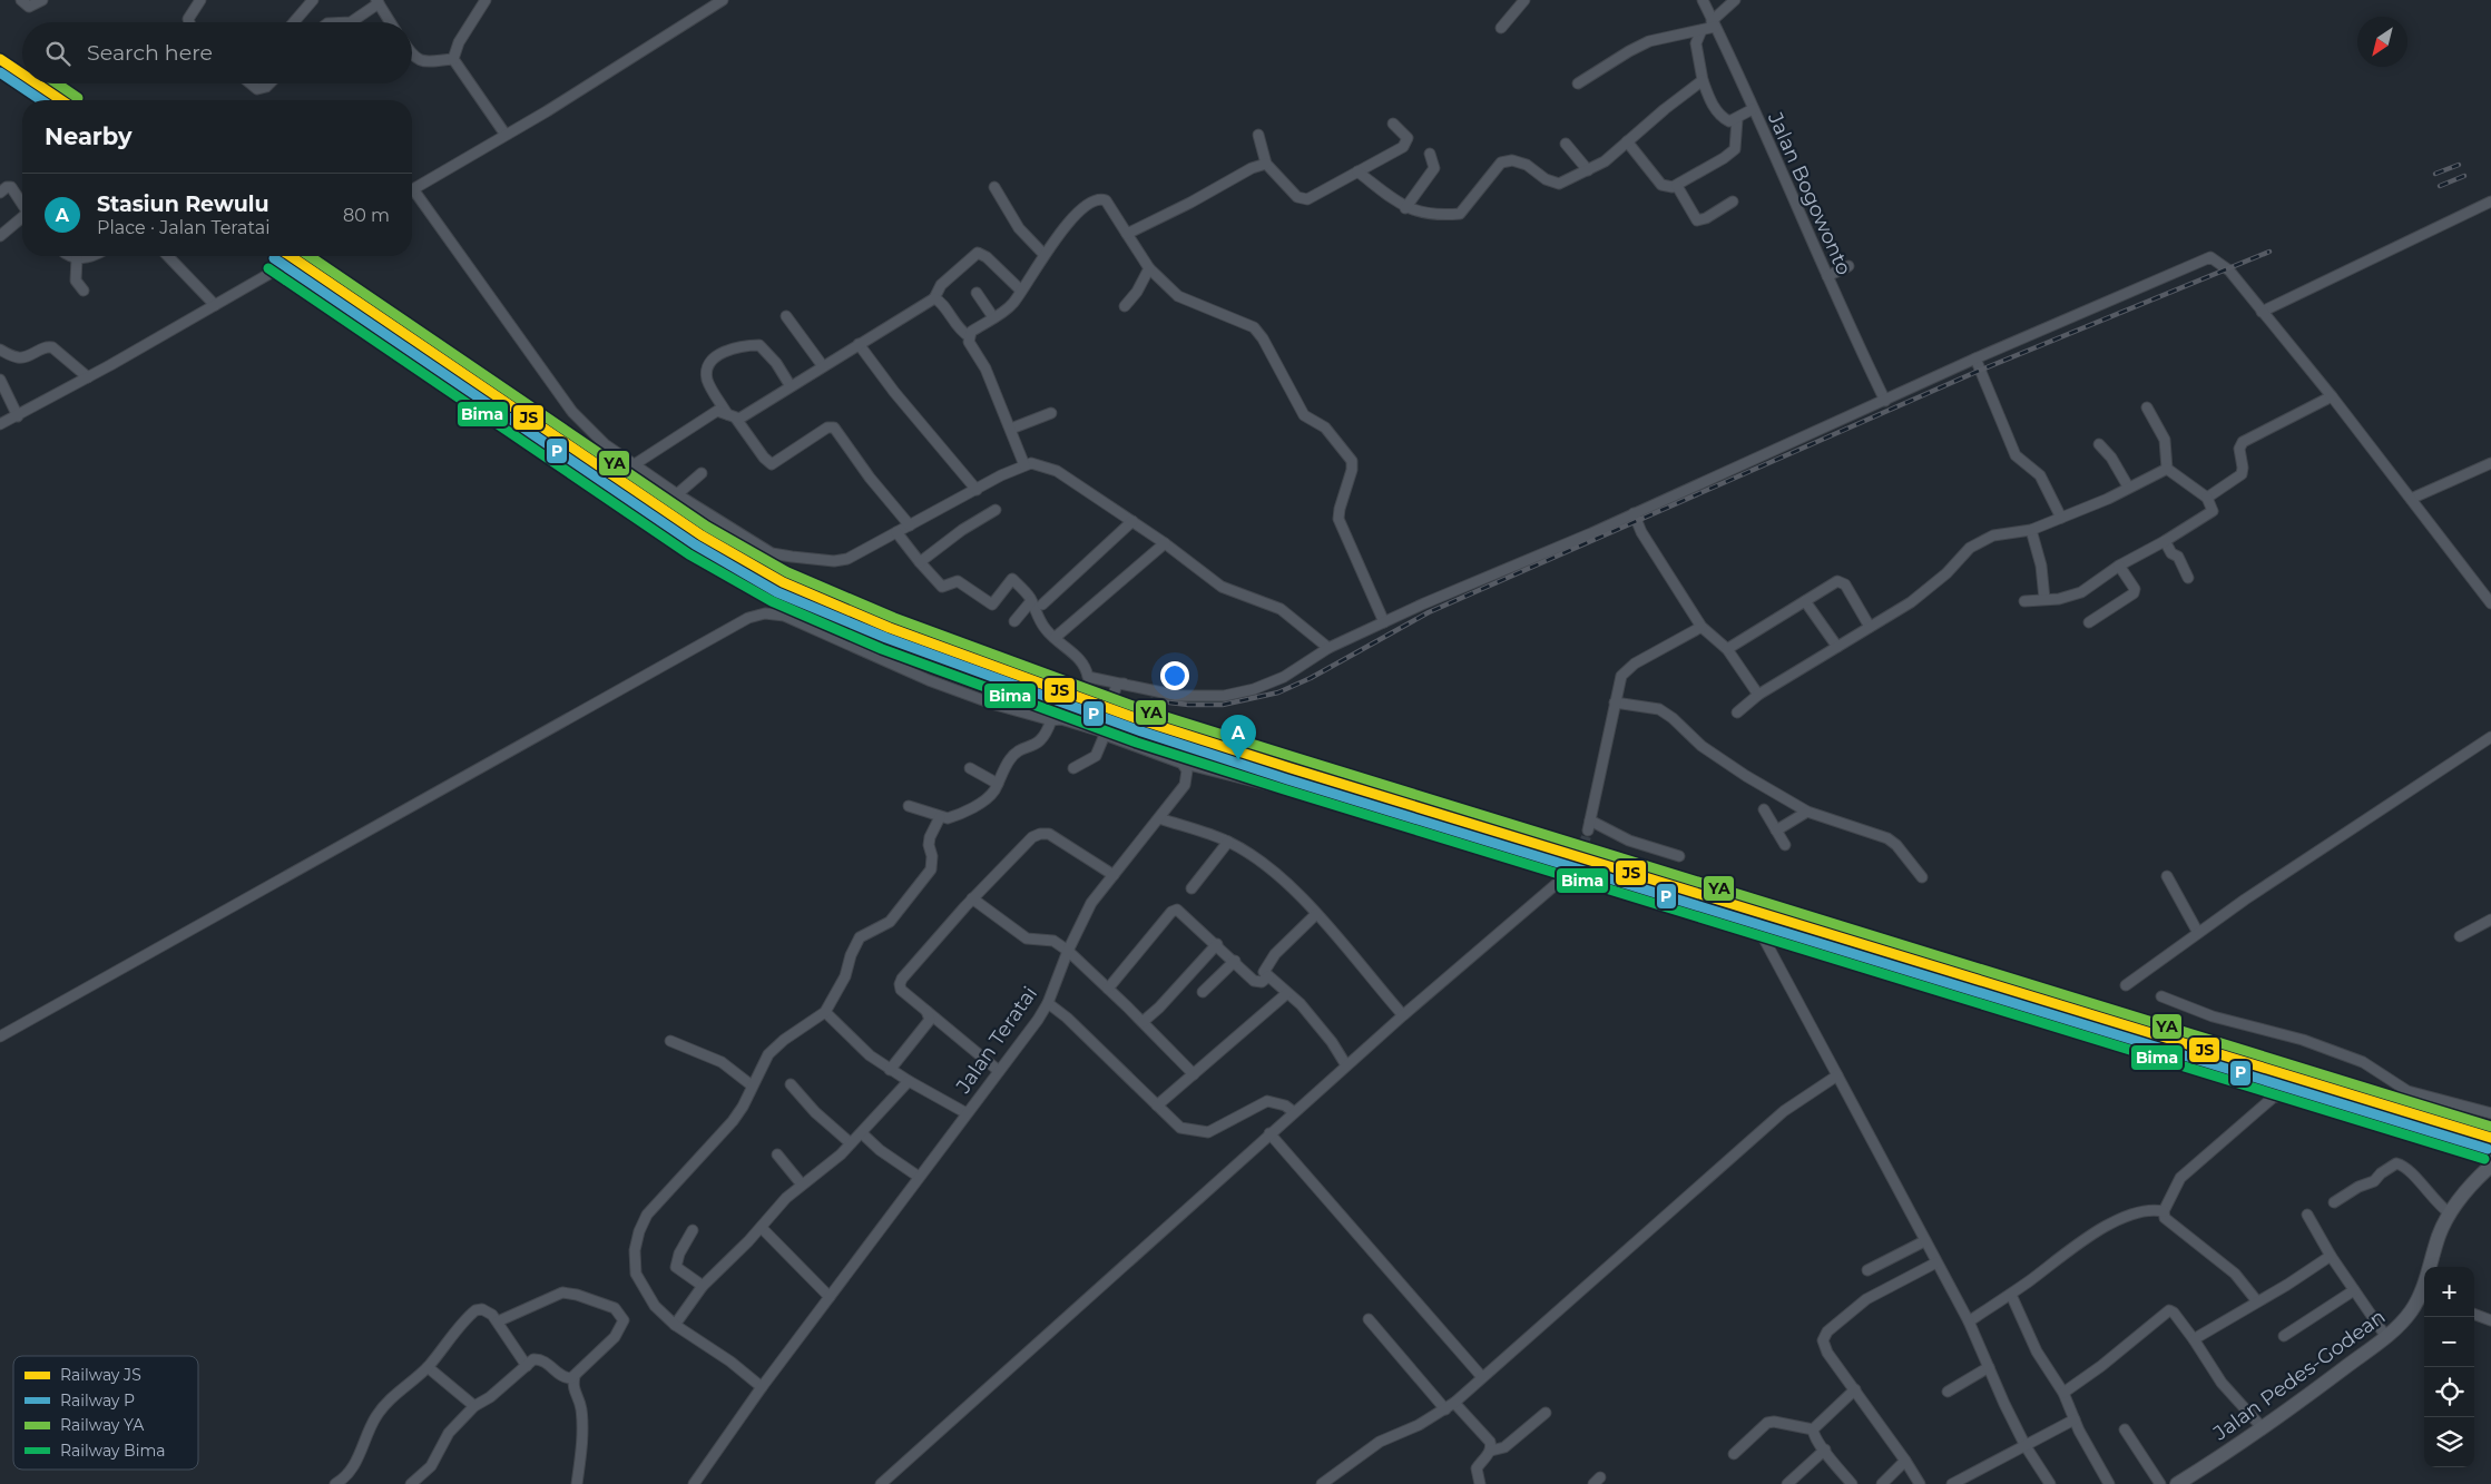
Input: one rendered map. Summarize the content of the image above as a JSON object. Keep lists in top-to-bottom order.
{
  "streets": {
    "street": ["Jalan Bogowonto", "Jalan Teratai", "Jalan Pedes-Godean"]
  },
  "lines": [
    "rail line JS",
    "rail line P",
    "rail line YA",
    "rail line Bima"
  ],
  "legend": [
    "Railway JS",
    "Railway P",
    "Railway YA",
    "Railway Bima"
  ],
  "north": "bottom left",
  "page": {
    "search": "Search here",
    "heading": "Nearby",
    "list": [
      {
        "mark": "A",
        "name": "Stasiun Rewulu",
        "note": "Place · Jalan Teratai",
        "value": "80 m"
      }
    ],
    "pins": "A",
    "map_buttons": ["+", "−"]
  }
}
